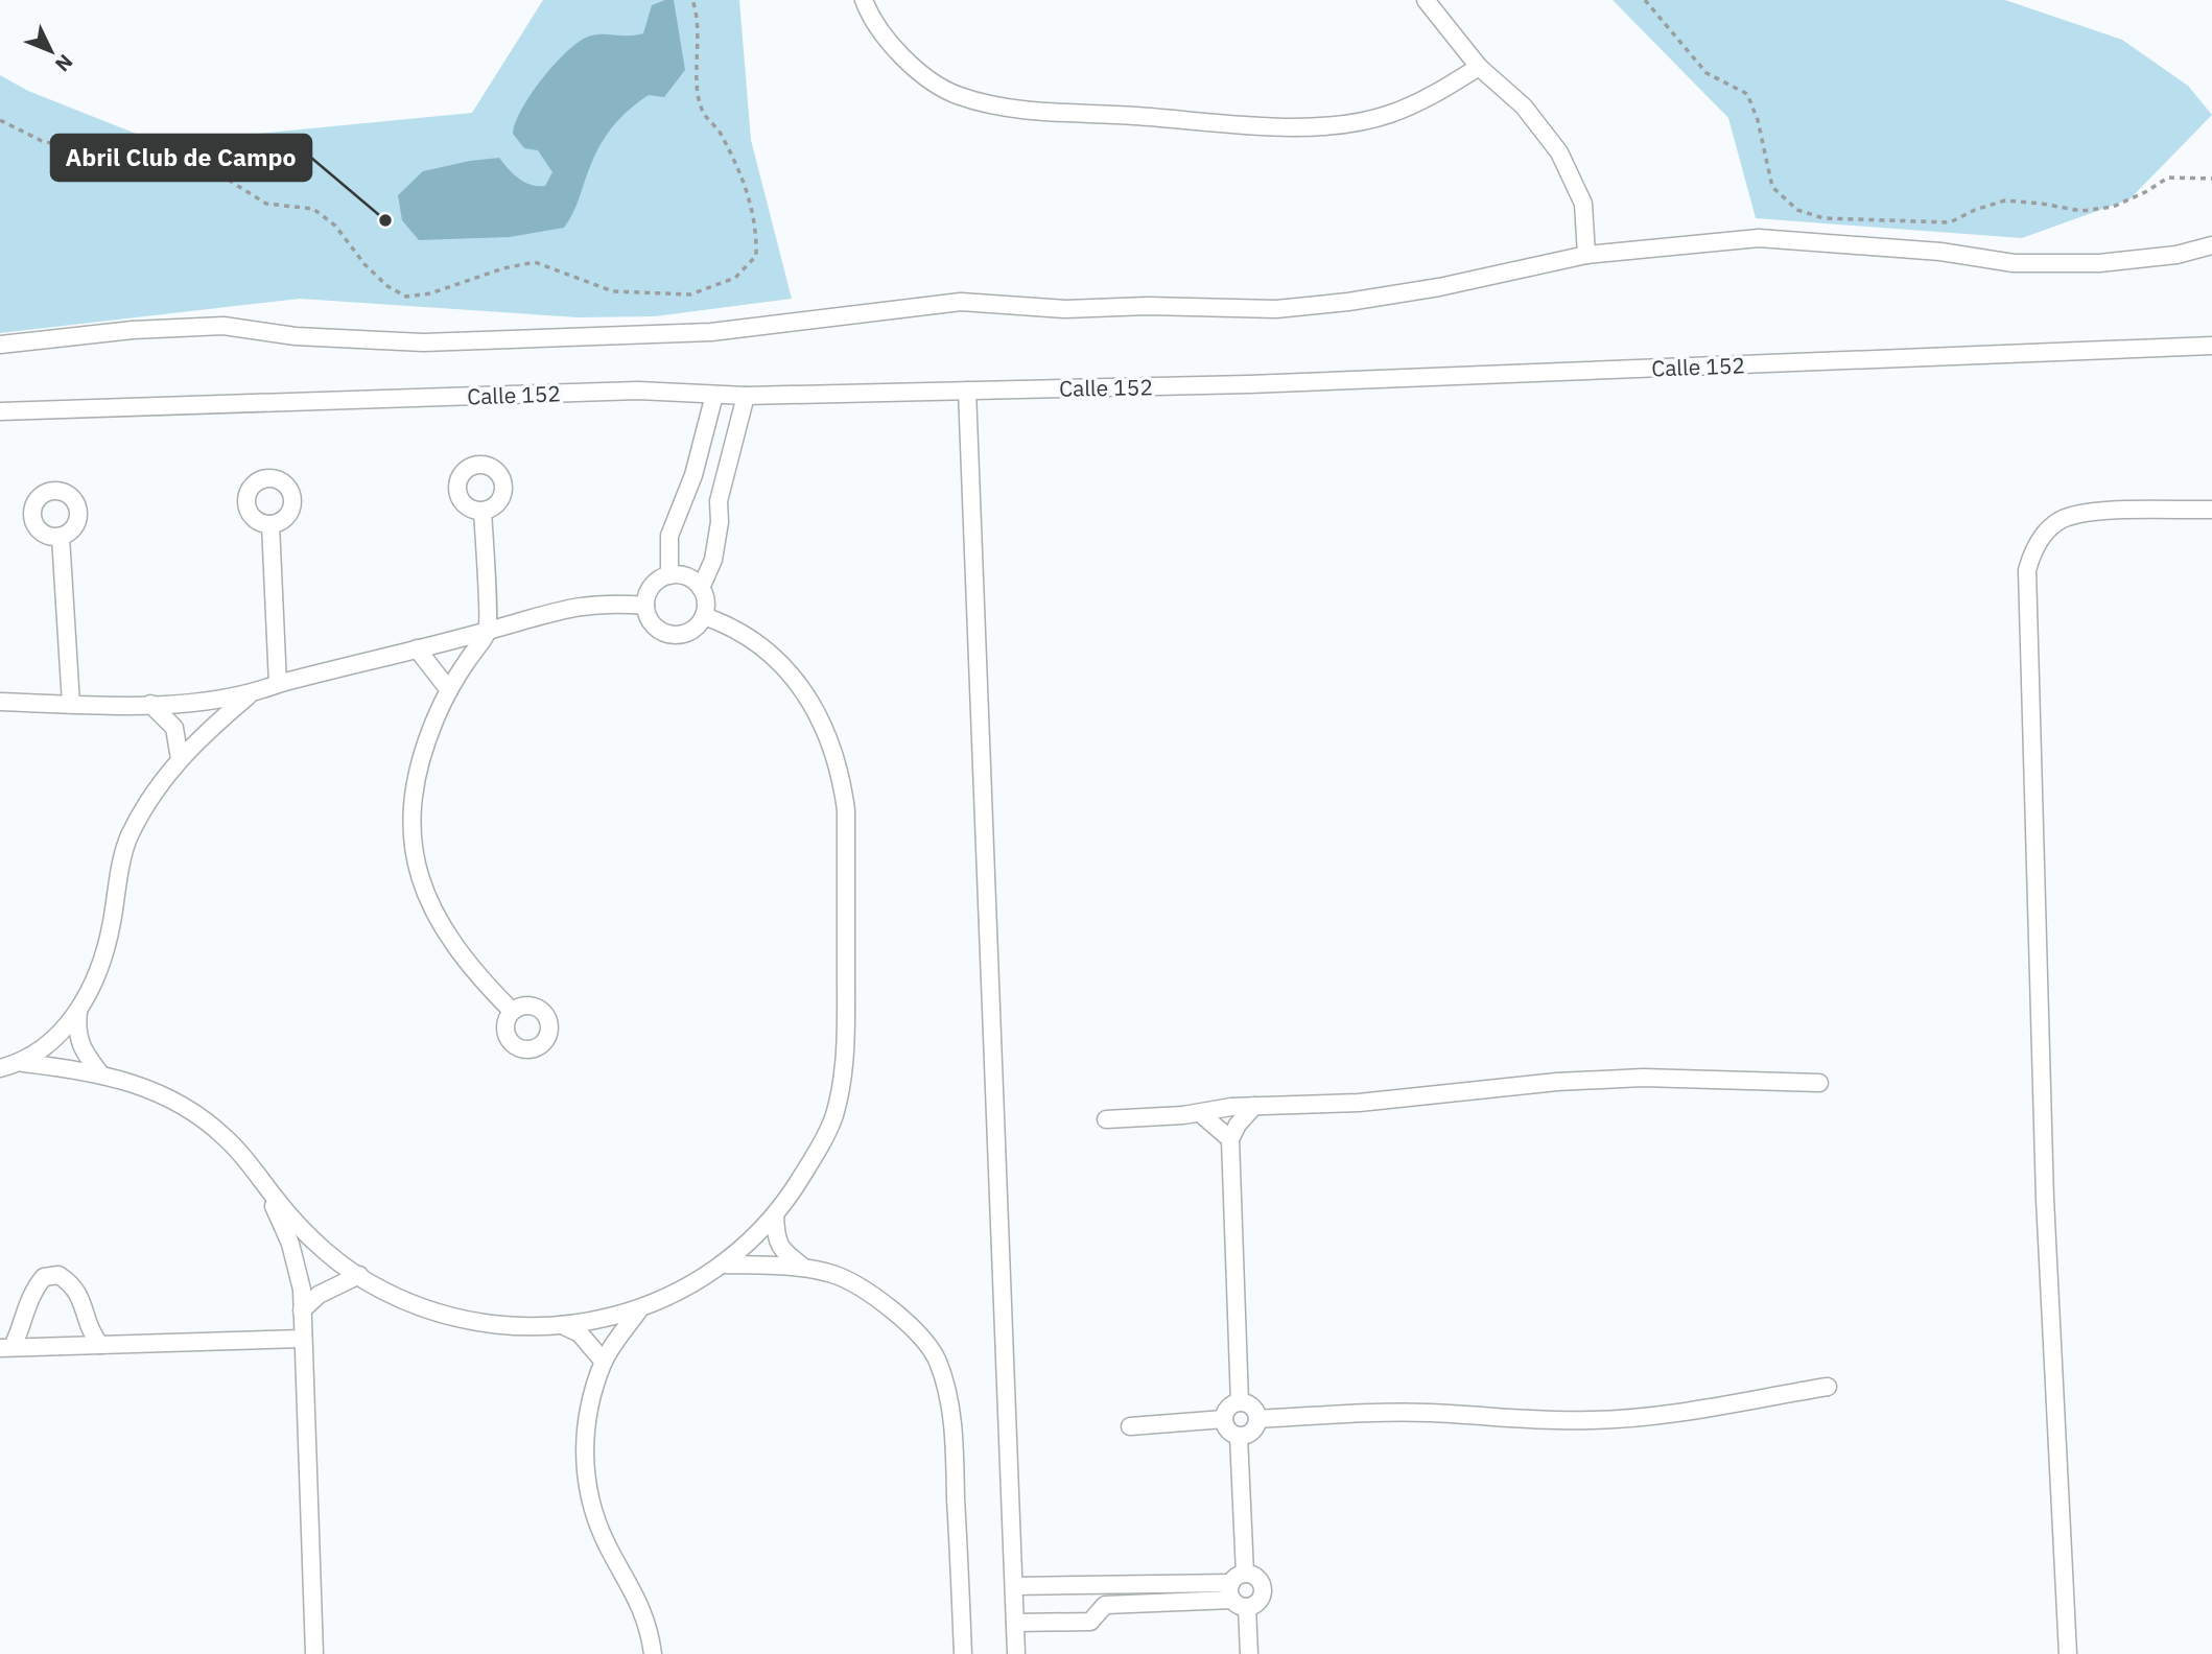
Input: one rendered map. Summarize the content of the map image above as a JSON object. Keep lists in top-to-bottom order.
{
  "streets": {
    "street": ["Calle 152"]
  },
  "places": ["Abril Club de Campo"],
  "north": "bottom right"
}
